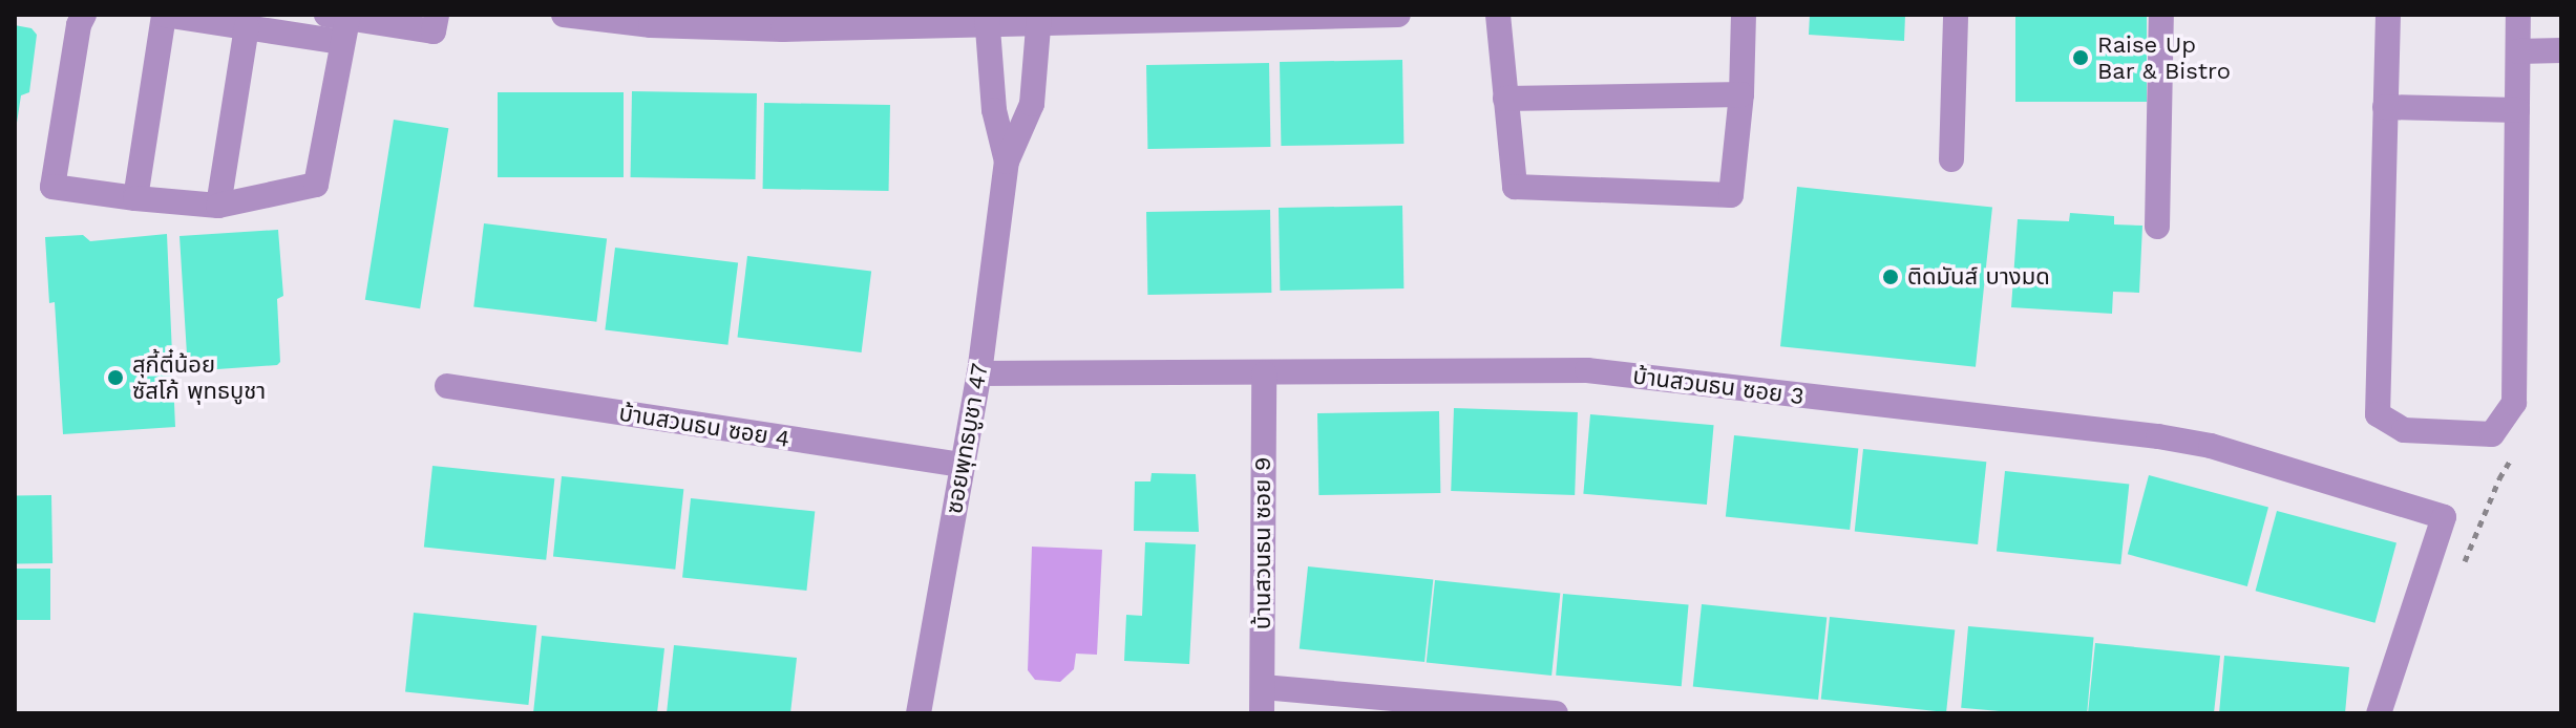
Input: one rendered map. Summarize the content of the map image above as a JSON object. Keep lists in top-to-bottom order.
{
  "streets": {
    "street": [
      "บ้านสวนธน ซอย 3",
      "บ้านสวนธน ซอย 4",
      "ซอยพุทธบูชา 47",
      "บ้านสวนธน ซอย 9"
    ]
  },
  "crossings": [
    ["บ้านสวนธน ซอย 3", "ซอยพุทธบูชา 47"],
    ["บ้านสวนธน ซอย 3", "บ้านสวนธน ซอย 9"],
    ["บ้านสวนธน ซอย 4", "ซอยพุทธบูชา 47"]
  ],
  "places": ["Raise Up Bar & Bistro", "ติดมันส์ บางมด", "สุกี้ตี๋น้อย ซัสโก้ พุทธบูชา"]
}
